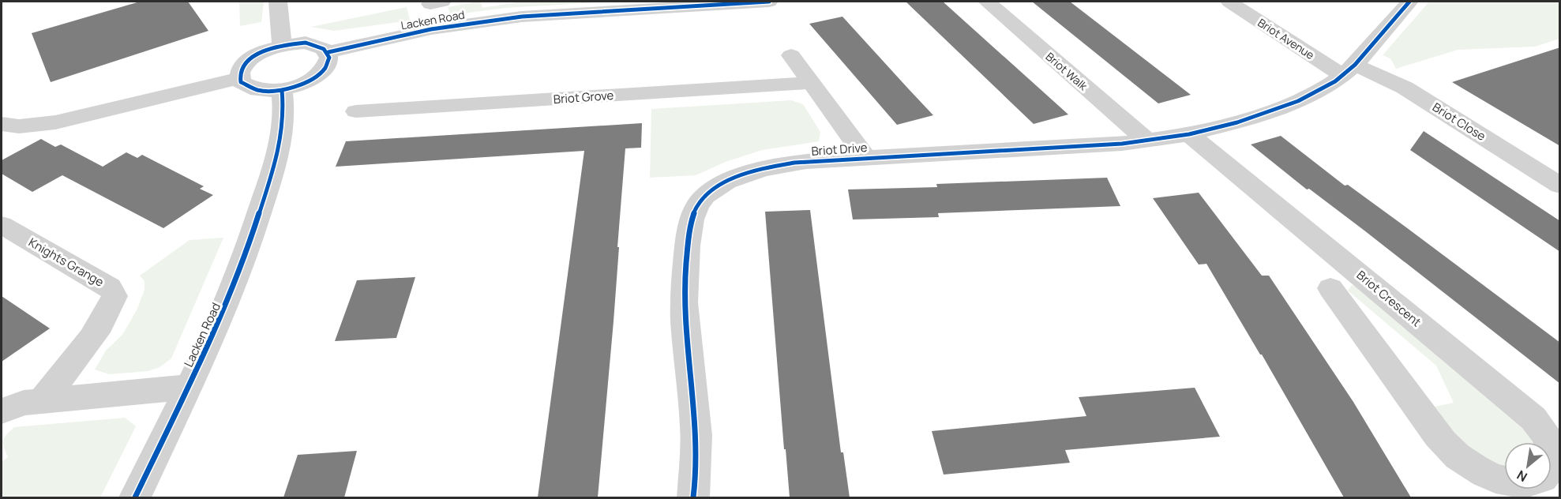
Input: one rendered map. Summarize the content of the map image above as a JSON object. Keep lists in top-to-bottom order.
{
  "streets": {
    "street": [
      "Lacken Road",
      "Briot Avenue",
      "Briot Walk",
      "Briot Grove",
      "Briot Close",
      "Briot Drive",
      "Knights Grange",
      "Briot Crescent"
    ]
  },
  "crossings": [
    ["Briot Avenue", "Briot Close"],
    ["Briot Avenue", "Briot Drive"],
    ["Briot Walk", "Briot Drive"],
    ["Briot Close", "Briot Drive"],
    ["Briot Drive", "Briot Crescent"]
  ],
  "north": "bottom left"
}
